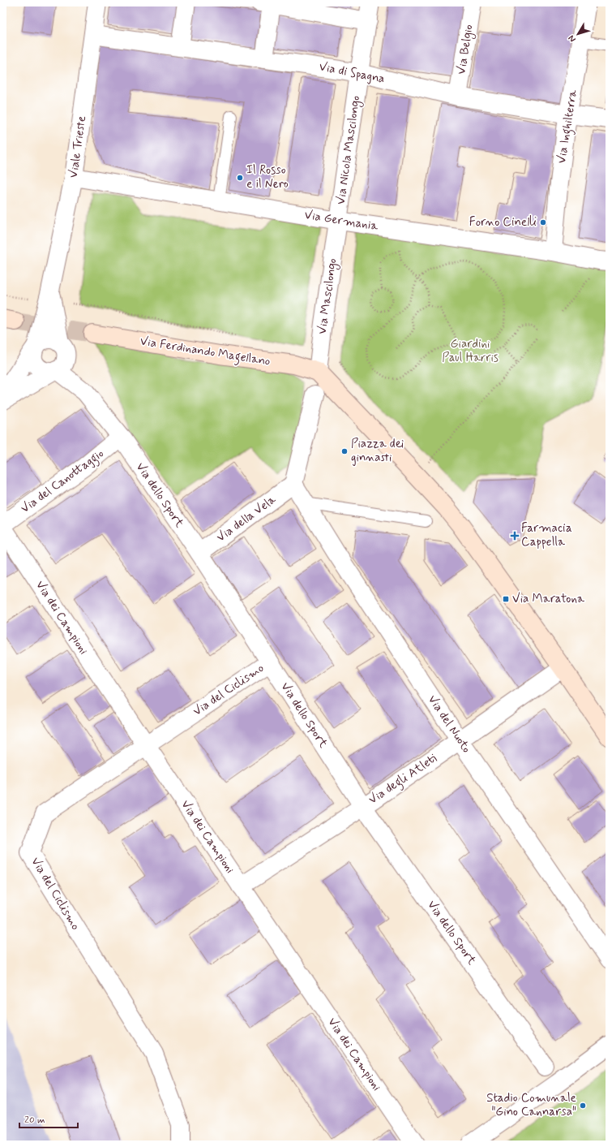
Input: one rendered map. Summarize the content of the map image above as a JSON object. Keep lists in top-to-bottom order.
{
  "streets": {
    "street": [
      "Via Belgio",
      "Via di Spagna",
      "Via Inghilterra",
      "Viale Trieste",
      "Via Nicola Mascilongo",
      "Via Germania",
      "Via Mascilongo",
      "Via Ferdinando Magellano",
      "Via del Canottaggio",
      "Via dello Sport",
      "Via della Vela",
      "Via dei Campioni",
      "Via del Ciclismo",
      "Via del Nuoto",
      "Via degli Atleti"
    ]
  },
  "crossings": [
    ["Via Belgio", "Via di Spagna"],
    ["Via di Spagna", "Via Inghilterra"],
    ["Via di Spagna", "Viale Trieste"],
    ["Via di Spagna", "Via Nicola Mascilongo"],
    ["Via Inghilterra", "Via Germania"],
    ["Viale Trieste", "Via Germania"],
    ["Viale Trieste", "Via dello Sport"],
    ["Via Nicola Mascilongo", "Via Germania"],
    ["Via Nicola Mascilongo", "Via Mascilongo"],
    ["Via Germania", "Via Mascilongo"],
    ["Via Mascilongo", "Via Ferdinando Magellano"],
    ["Via del Canottaggio", "Via dello Sport"],
    ["Via del Canottaggio", "Via dei Campioni"],
    ["Via dello Sport", "Via della Vela"],
    ["Via dello Sport", "Via del Ciclismo"],
    ["Via dello Sport", "Via degli Atleti"],
    ["Via della Vela", "Via del Nuoto"],
    ["Via dei Campioni", "Via del Ciclismo"],
    ["Via dei Campioni", "Via degli Atleti"],
    ["Via del Nuoto", "Via degli Atleti"]
  ],
  "parks": ["Giardini Paul Harris"],
  "places": {
    "other": [
      "Il Rosso e il Nero",
      "Forno Cinelli",
      "Piazza dei ginnasti",
      "Stadio Comunale \"Gino Cannarsa\""
    ],
    "health": ["Farmacia Cappella"],
    "transit": ["Via Maratona"]
  },
  "scale_bar": "20 m",
  "north": "bottom left"
}
